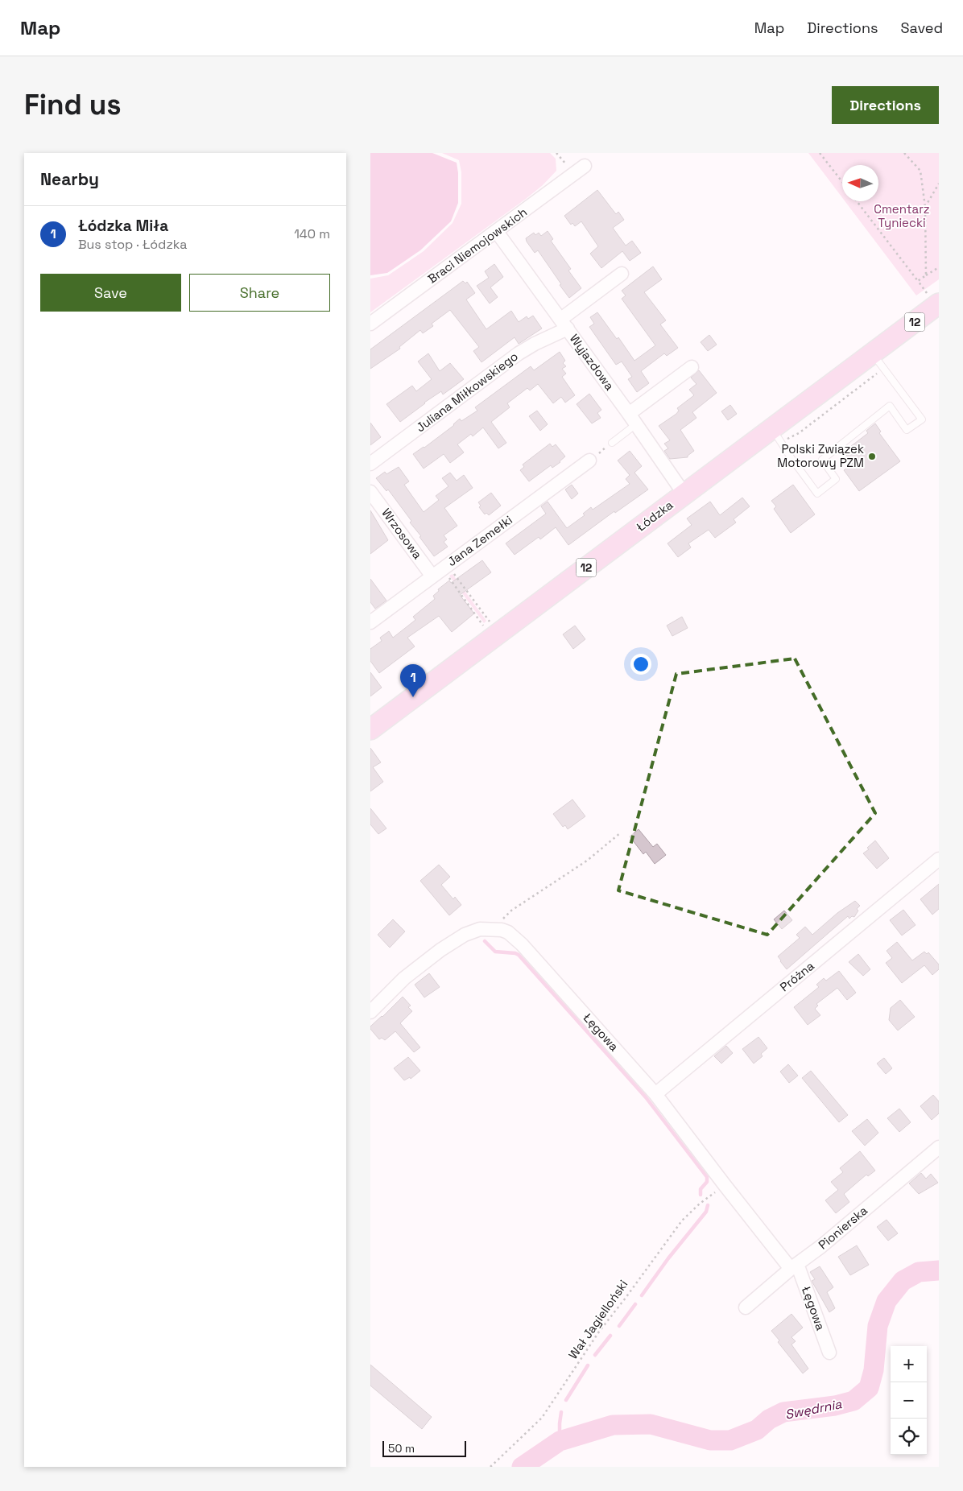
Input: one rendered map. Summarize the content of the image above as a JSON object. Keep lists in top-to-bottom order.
{
  "streets": {
    "main road": ["12", "Łódzka"],
    "street": [
      "Braci Niemojowskich",
      "Wyjazdowa",
      "Juliana Miłkowskiego",
      "Wrzosowa",
      "Jana Zemełki",
      "Próżna",
      "Łęgowa",
      "Pionierska"
    ],
    "path": ["Wał Jagielloński"]
  },
  "crossings": [
    ["Braci Niemojowskich", "Wyjazdowa"],
    ["Wyjazdowa", "Juliana Miłkowskiego"],
    ["Wyjazdowa", "Łódzka"],
    ["Wrzosowa", "Jana Zemełki"],
    ["Próżna", "Łęgowa"],
    ["Łęgowa", "Pionierska"],
    ["Łęgowa", "Wał Jagielloński"]
  ],
  "water": ["Swędrnia"],
  "parks": ["Cmentarz Tyniecki"],
  "places": ["Polski Związek Motorowy PZM"],
  "scale_bar": "50 m",
  "north": "left",
  "page": {
    "header": "Map",
    "nav": ["Map", "Directions", "Saved"],
    "buttons": [
      "Directions",
      ["Save", "Share"]
    ],
    "title": "Find us",
    "heading": "Nearby",
    "list": [
      {
        "mark": "1",
        "name": "Łódzka Miła",
        "note": "Bus stop · Łódzka",
        "value": "140 m"
      }
    ],
    "pins": "1",
    "map_buttons": ["+", "−"],
    "scale": "50 m"
  }
}
